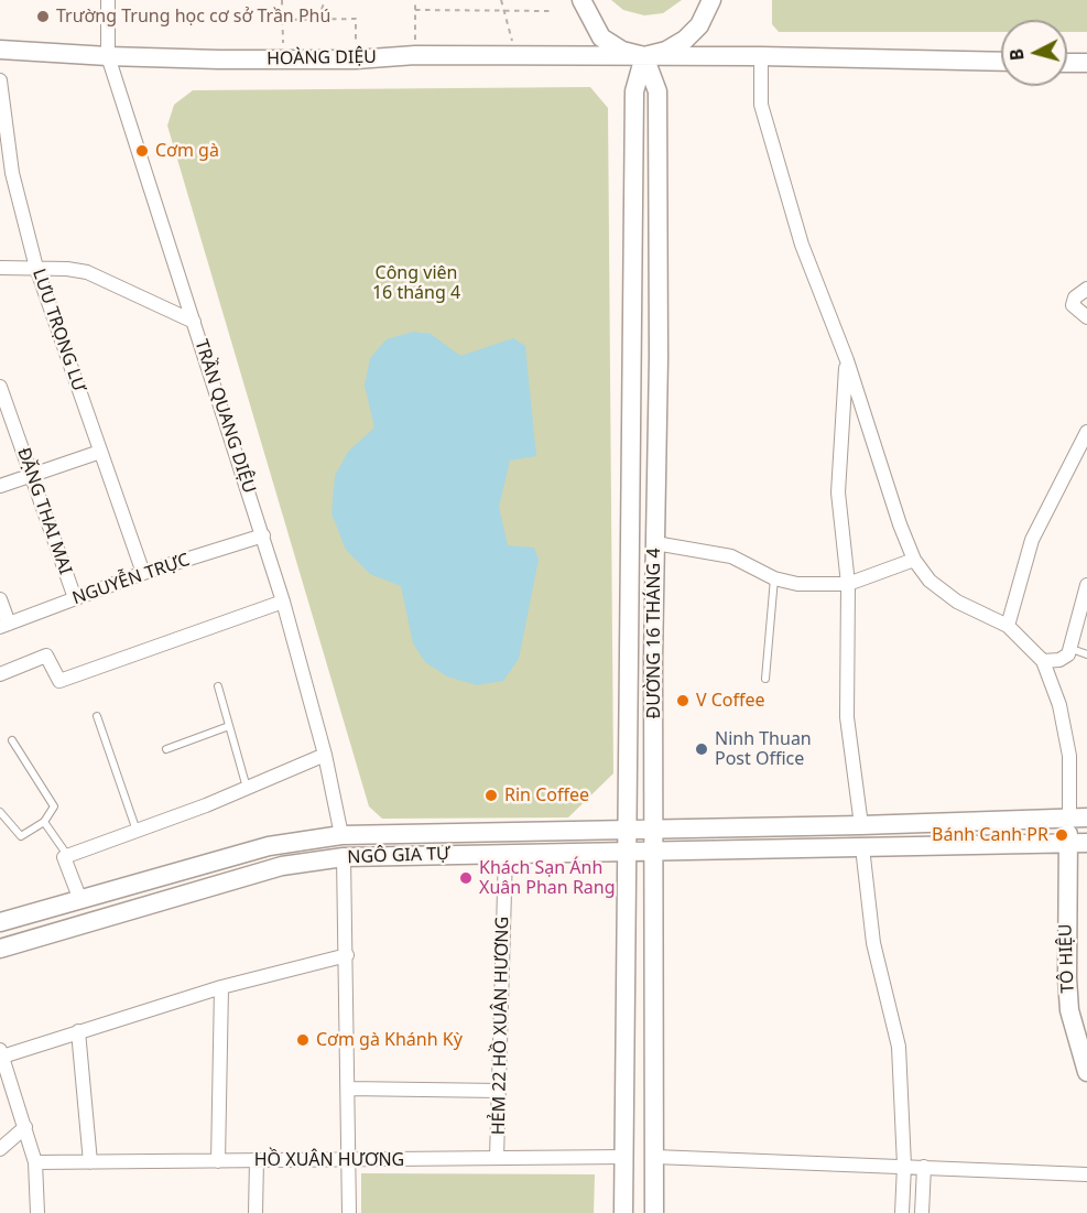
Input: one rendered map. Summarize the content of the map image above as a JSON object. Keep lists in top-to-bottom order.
{
  "streets": {
    "main road": [
      "HOÀNG DIỆU",
      "ĐƯỜNG 16 THÁNG 4",
      "NGÔ GIA TỰ",
      "TÔ HIỆU"
    ],
    "street": [
      "LƯU TRỌNG LƯ",
      "TRẦN QUANG DIỆU",
      "ĐẶNG THAI MAI",
      "NGUYỄN TRỰC",
      "HẺM 22 HỒ XUÂN HƯƠNG",
      "HỒ XUÂN HƯƠNG"
    ]
  },
  "crossings": [
    ["HOÀNG DIỆU", "TRẦN QUANG DIỆU"],
    ["HOÀNG DIỆU", "ĐƯỜNG 16 THÁNG 4"],
    ["LƯU TRỌNG LƯ", "NGUYỄN TRỰC"],
    ["TRẦN QUANG DIỆU", "NGUYỄN TRỰC"],
    ["TRẦN QUANG DIỆU", "NGÔ GIA TỰ"],
    ["ĐẶNG THAI MAI", "NGUYỄN TRỰC"],
    ["ĐƯỜNG 16 THÁNG 4", "NGÔ GIA TỰ"],
    ["ĐƯỜNG 16 THÁNG 4", "HỒ XUÂN HƯƠNG"],
    ["NGÔ GIA TỰ", "TÔ HIỆU"],
    ["NGÔ GIA TỰ", "HẺM 22 HỒ XUÂN HƯƠNG"],
    ["HẺM 22 HỒ XUÂN HƯƠNG", "HỒ XUÂN HƯƠNG"]
  ],
  "parks": ["Công viên 16 tháng 4"],
  "places": [
    "Trường Trung học cơ sở Trần Phú",
    "Cơm gà",
    "V Coffee",
    "Ninh Thuan Post Office",
    "Rin Coffee",
    "Bánh Canh PR",
    "Khách Sạn Ánh Xuân Phan Rang",
    "Cơm gà Khánh Kỳ"
  ],
  "north": "left"
}
